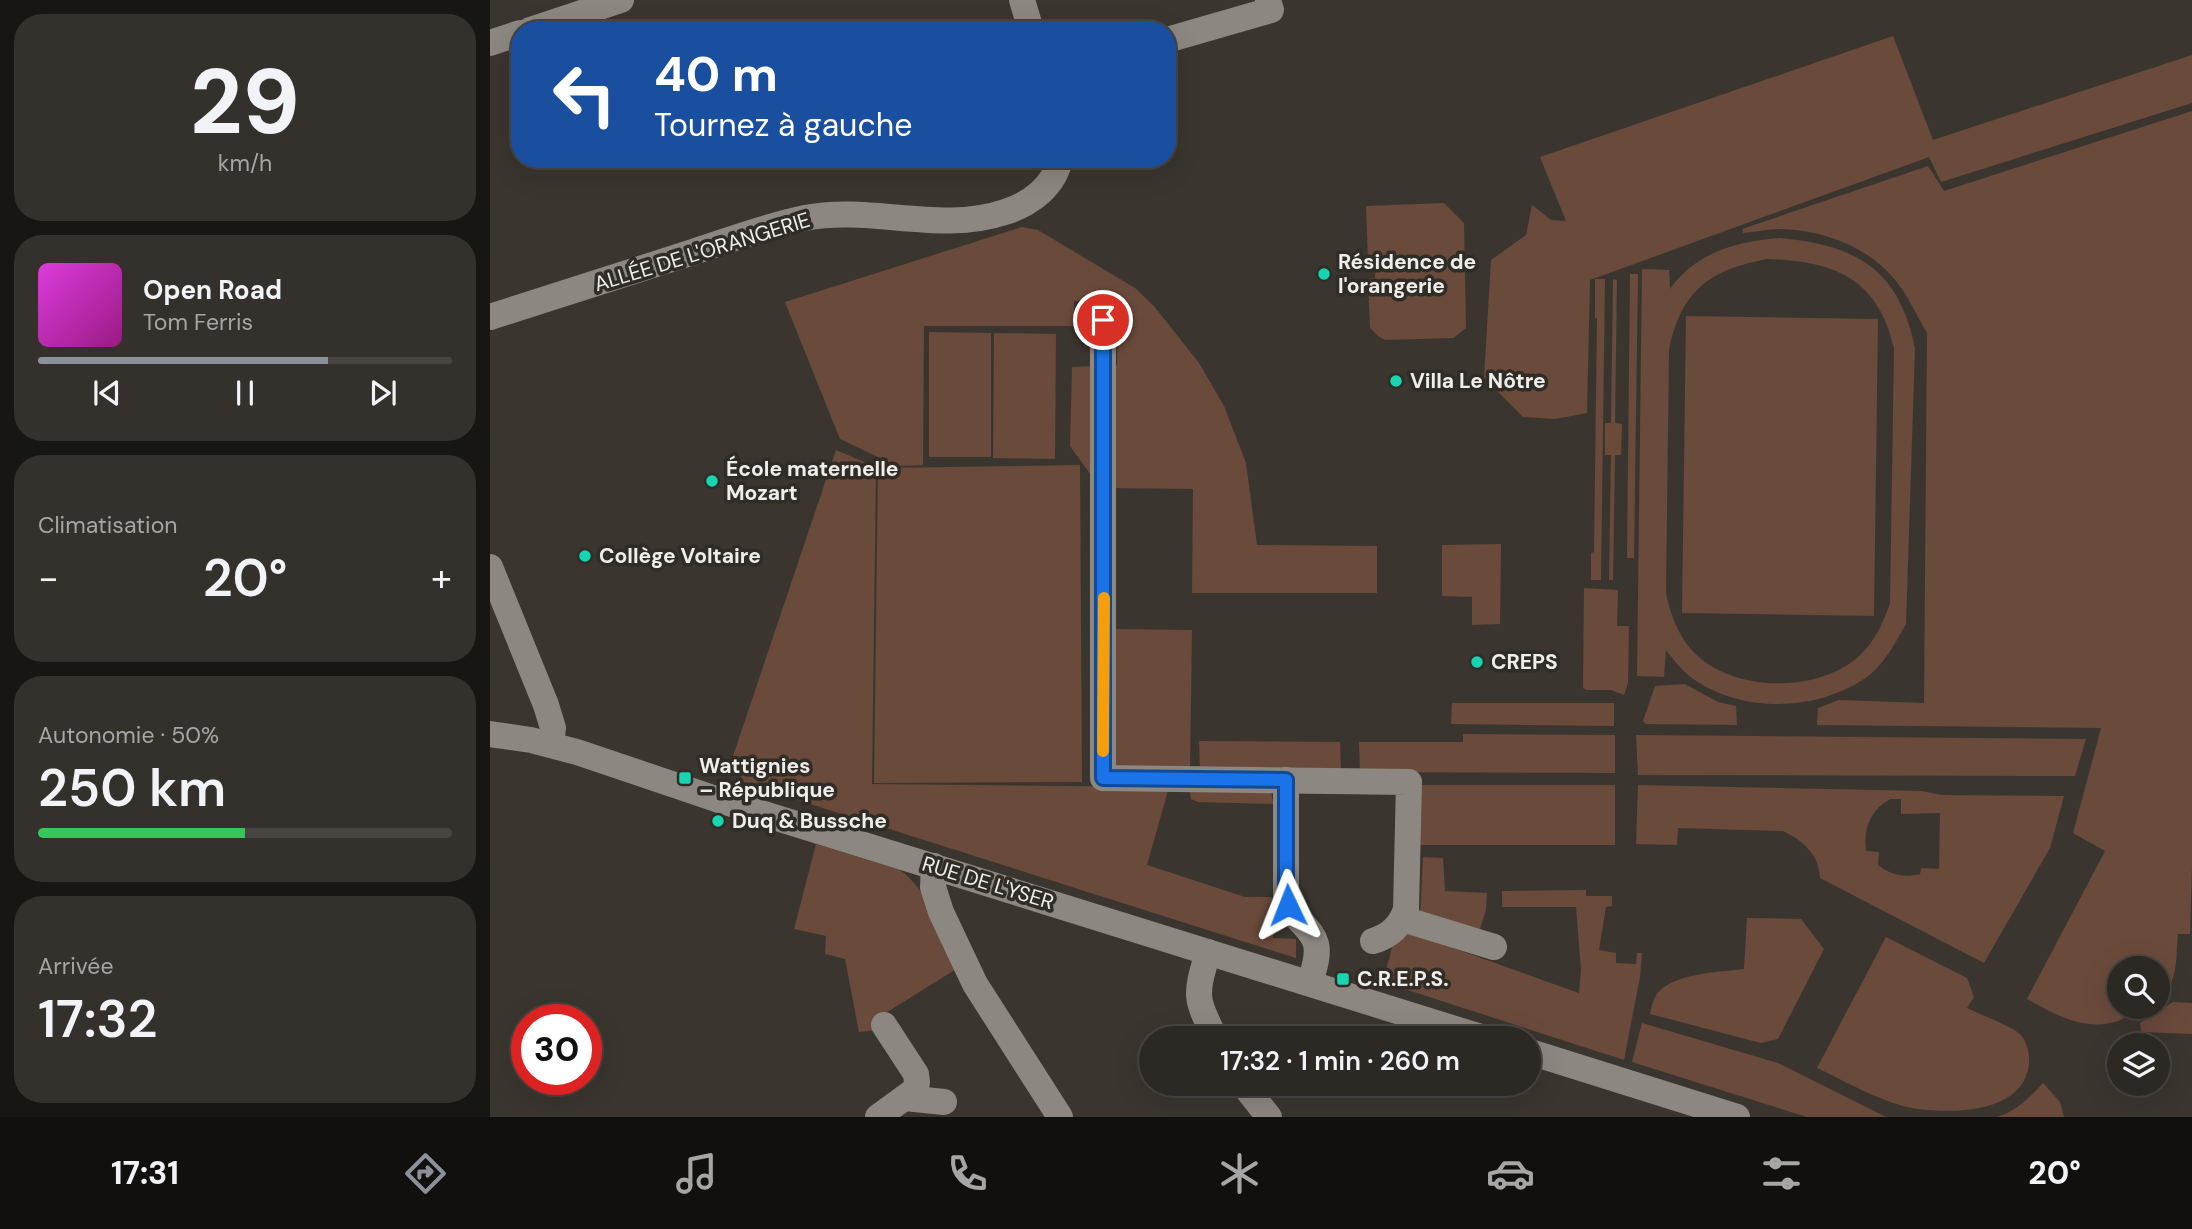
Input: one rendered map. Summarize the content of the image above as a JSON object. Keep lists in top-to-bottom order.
{
  "streets": {
    "street": ["ALLÉE DE L'ORANGERIE", "RUE DE L'YSER"]
  },
  "places": {
    "other": [
      "Résidence de l'orangerie",
      "Villa Le Nôtre",
      "École maternelle Mozart",
      "Collège Voltaire",
      "CREPS",
      "Duq & Bussche"
    ],
    "transit": ["Wattignies – République", "C.R.E.P.S."]
  },
  "page": {
    "tile": [
      ["29", "km/h"],
      "Climatisation",
      ["Autonomie · 50%", "250 km"],
      ["Arrivée", "17:32"]
    ],
    "turn": ["40 m", "Tournez à gauche"],
    "song": ["Open Road", "Tom Ferris"],
    "heat": ["−", "20°", "+"],
    "limit": "30",
    "trip": "17:32 · 1 min · 260 m",
    "tabs": ["17:31", "20°"]
  }
}
